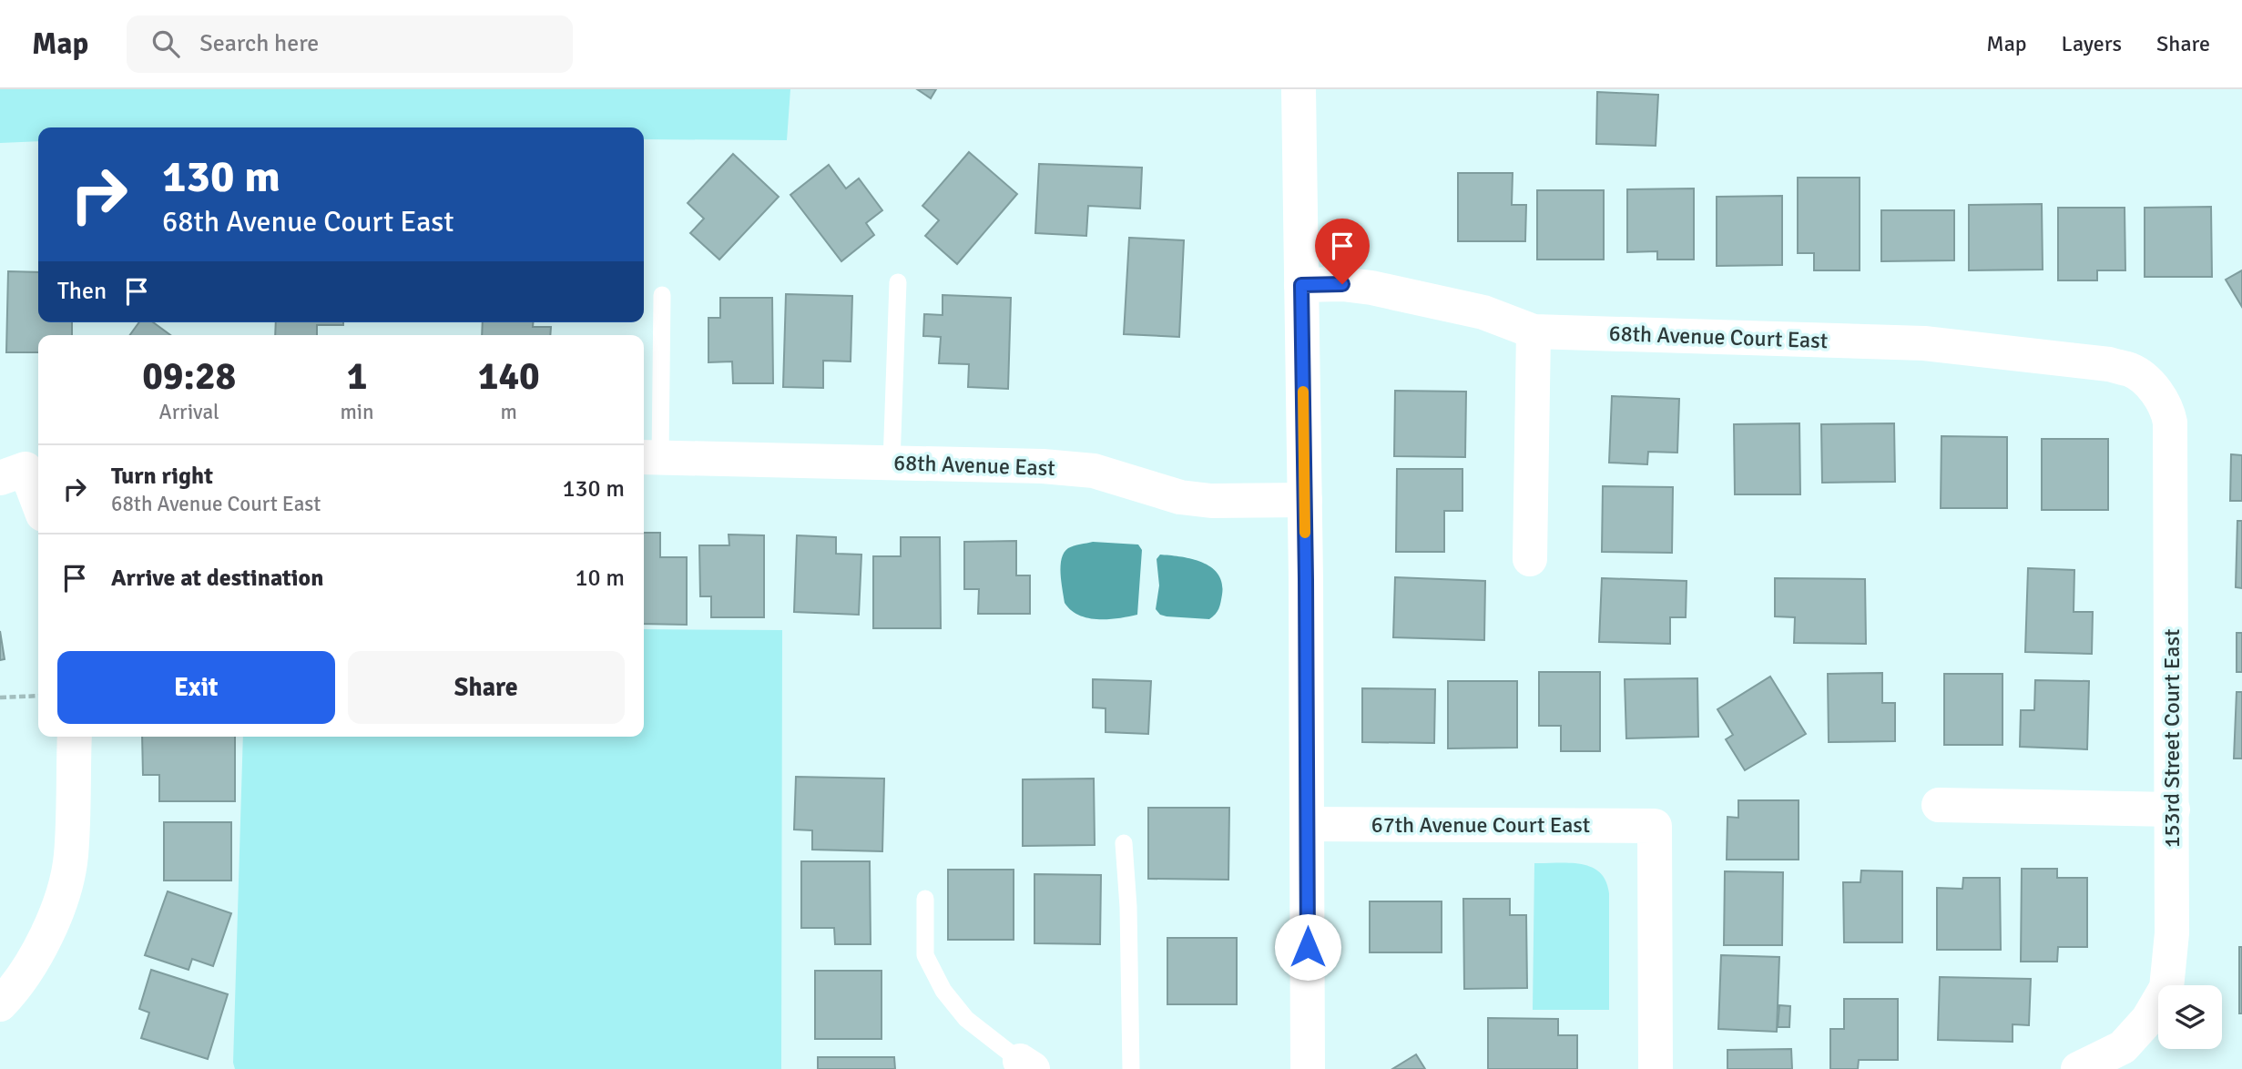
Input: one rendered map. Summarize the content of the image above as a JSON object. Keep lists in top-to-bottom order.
{
  "streets": {
    "street": [
      "68th Avenue Court East",
      "68th Avenue East",
      "153rd Street Court East",
      "67th Avenue Court East"
    ]
  },
  "crossings": [
    ["68th Avenue Court East", "153rd Street Court East"]
  ],
  "page": {
    "header": "Map",
    "search": "Search here",
    "nav": ["Map", "Layers", "Share"],
    "turn": ["130 m", "68th Avenue Court East"],
    "then": "Then",
    "eta": [
      "09:28",
      "Arrival",
      "1",
      "min",
      "140",
      "m"
    ],
    "list": [
      {
        "name": "Turn right",
        "note": "68th Avenue Court East",
        "value": "130 m"
      },
      {
        "name": "Arrive at destination",
        "value": "10 m"
      }
    ],
    "buttons": ["Exit", "Share"]
  }
}
